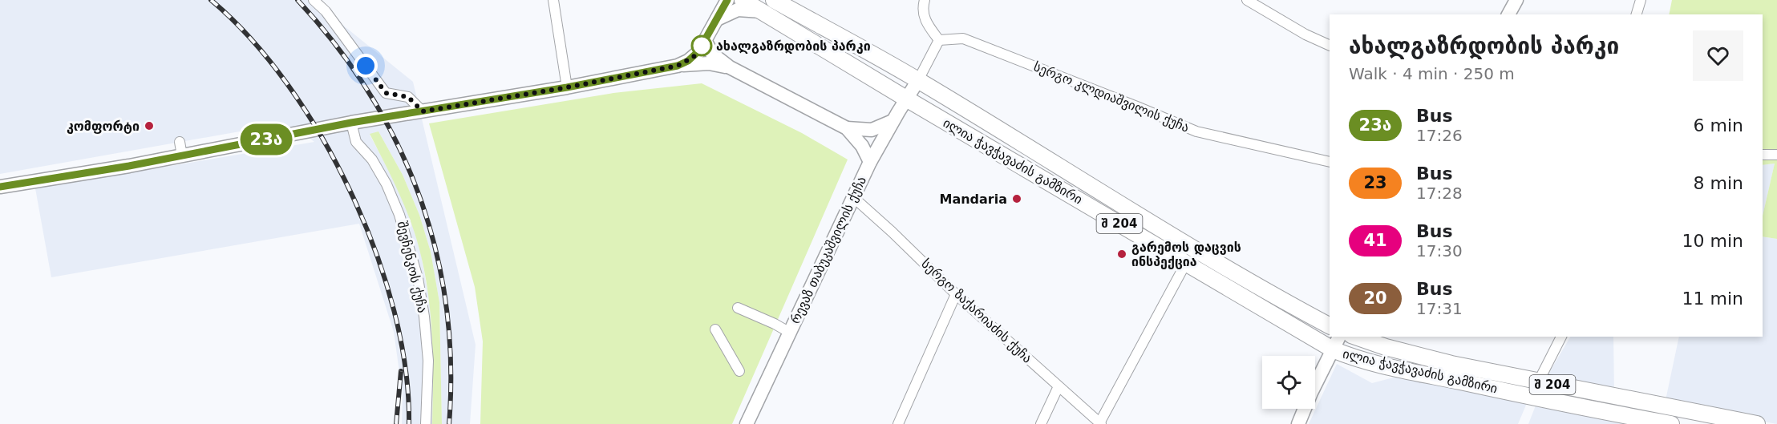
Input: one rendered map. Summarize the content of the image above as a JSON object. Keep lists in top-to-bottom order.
{
  "streets": {
    "main road": ["ილია ჭავჭავაძის გამზირი", "შ 204", "რევაზ თაბუკაშვილის ქუჩა"],
    "street": ["სერგო კლდიაშვილის ქუჩა", "შევჩენკოს ქუჩა", "სერგო ზაქარიაძის ქუჩა"]
  },
  "crossings": [
    ["ილია ჭავჭავაძის გამზირი", "რევაზ თაბუკაშვილის ქუჩა"],
    ["რევაზ თაბუკაშვილის ქუჩა", "სერგო ზაქარიაძის ქუჩა"]
  ],
  "places": [
    "ახალგაზრდობის პარკი",
    "კომფორტი",
    "Mandaria",
    "გარემოს დაცვის ინსპექცია"
  ],
  "lines": ["bus line 23ა"],
  "page": {
    "on_map": "23ა",
    "heading": ["ახალგაზრდობის პარკი", "Walk · 4 min · 250 m"],
    "list": [
      {
        "mark": "23ა",
        "name": "Bus",
        "note": "17:26",
        "value": "6 min"
      },
      {
        "mark": "23",
        "name": "Bus",
        "note": "17:28",
        "value": "8 min"
      },
      {
        "mark": "41",
        "name": "Bus",
        "note": "17:30",
        "value": "10 min"
      },
      {
        "mark": "20",
        "name": "Bus",
        "note": "17:31",
        "value": "11 min"
      }
    ]
  }
}
